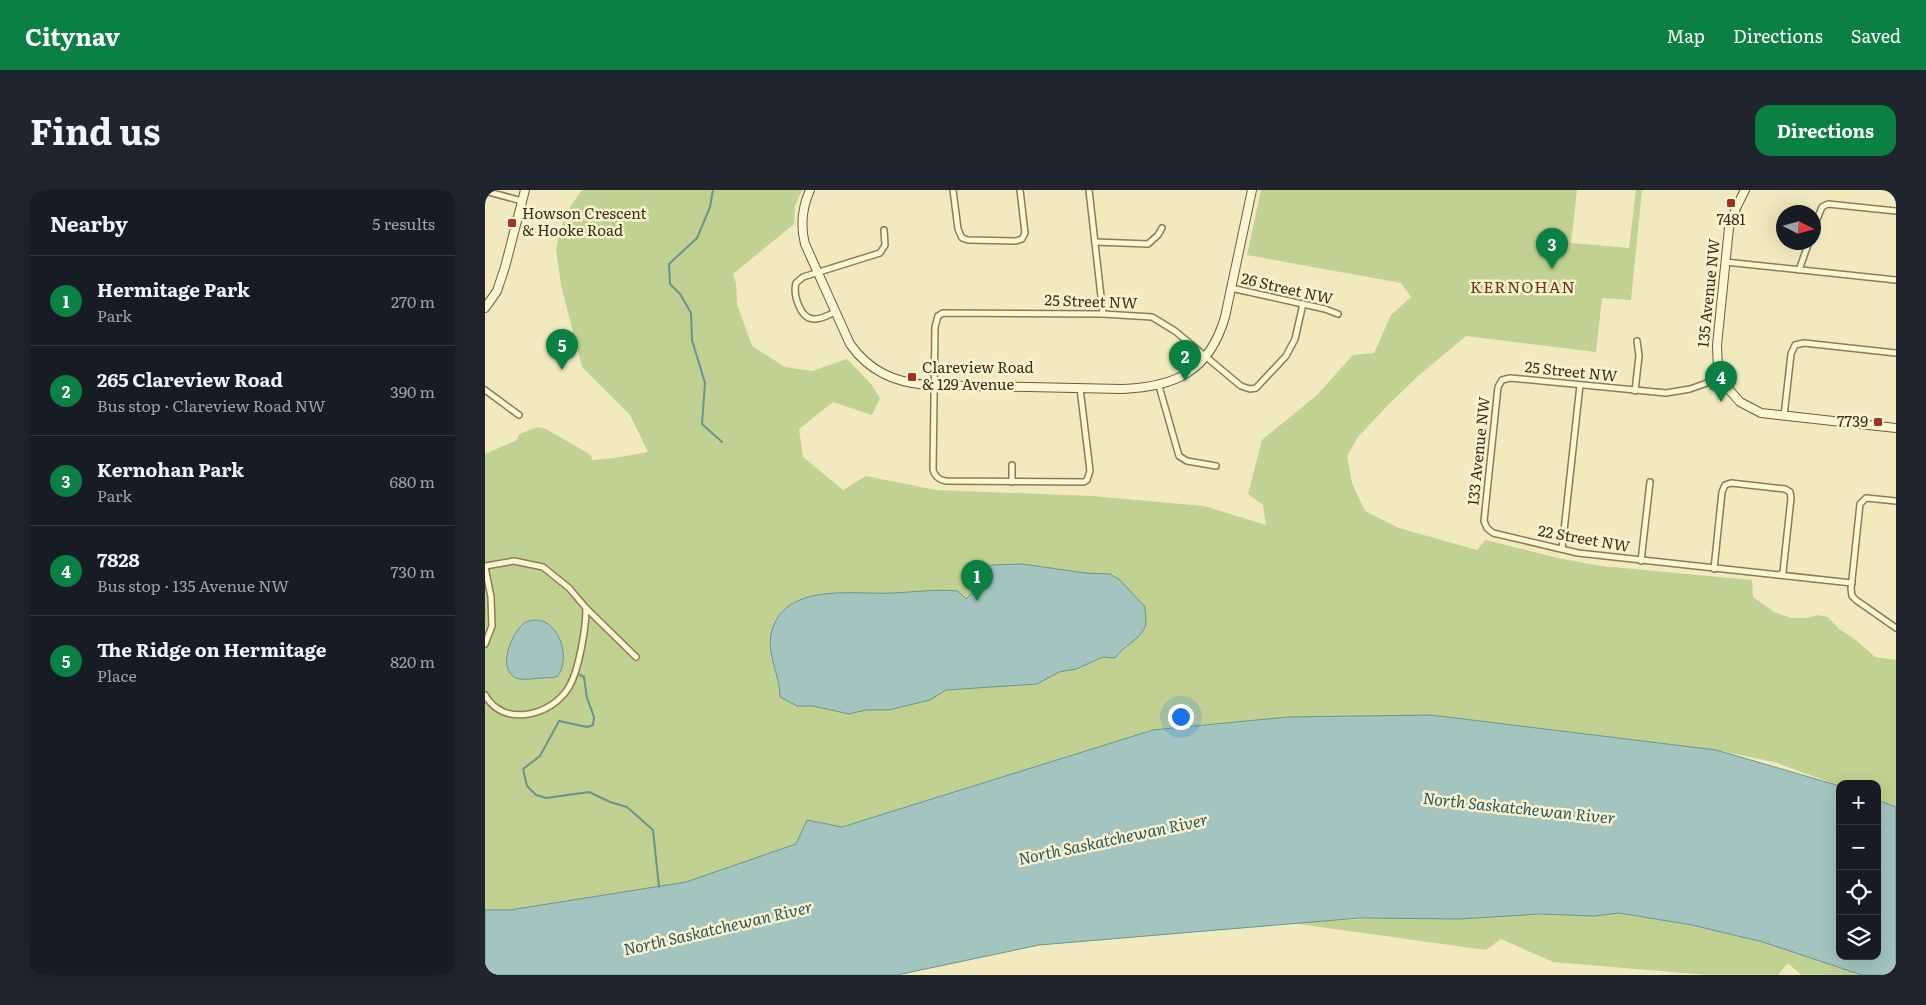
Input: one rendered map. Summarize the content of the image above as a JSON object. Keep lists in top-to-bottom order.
{
  "streets": {
    "street": [
      "26 Street NW",
      "135 Avenue NW",
      "25 Street NW",
      "133 Avenue NW",
      "22 Street NW"
    ]
  },
  "crossings": [
    ["26 Street NW", "25 Street NW"],
    ["135 Avenue NW", "25 Street NW"],
    ["25 Street NW", "133 Avenue NW"],
    ["133 Avenue NW", "22 Street NW"]
  ],
  "districts": ["KERNOHAN"],
  "water": ["North Saskatchewan River"],
  "places": {
    "transit": [
      "7481",
      "Howson Crescent & Hooke Road",
      "Clareview Road & 129 Avenue",
      "7739"
    ]
  },
  "north": "right",
  "page": {
    "header": "Citynav",
    "nav": ["Map", "Directions", "Saved"],
    "title": "Find us",
    "buttons": "Directions",
    "heading": ["Nearby", "5 results"],
    "pins": [
      "3",
      "5",
      "2",
      "4",
      "1"
    ],
    "list": [
      {
        "mark": "1",
        "name": "Hermitage Park",
        "note": "Park",
        "value": "270 m"
      },
      {
        "mark": "2",
        "name": "265 Clareview Road",
        "note": "Bus stop · Clareview Road NW",
        "value": "390 m"
      },
      {
        "mark": "3",
        "name": "Kernohan Park",
        "note": "Park",
        "value": "680 m"
      },
      {
        "mark": "4",
        "name": "7828",
        "note": "Bus stop · 135 Avenue NW",
        "value": "730 m"
      },
      {
        "mark": "5",
        "name": "The Ridge on Hermitage",
        "note": "Place",
        "value": "820 m"
      }
    ],
    "map_buttons": ["+", "−"]
  }
}
